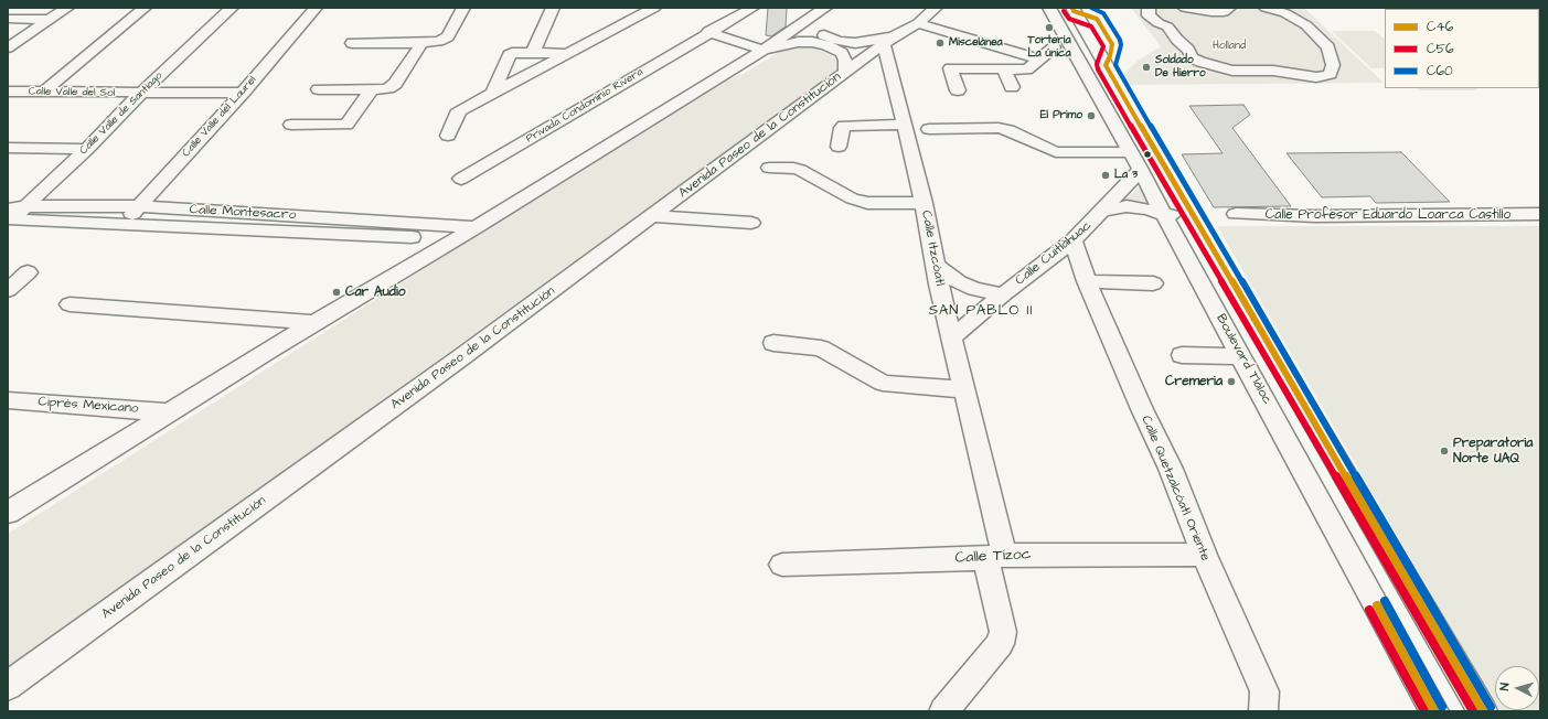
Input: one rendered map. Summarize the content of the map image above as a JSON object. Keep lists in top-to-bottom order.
{
  "streets": {
    "street": [
      "Calle Valle del Sol",
      "Privada Condominio Rivera",
      "Calle Valle de Santiago",
      "Calle Valle del Laurel",
      "Avenida Paseo de la Constitución",
      "Calle Montesacro",
      "Calle Profesor Eduardo Loarca Castillo",
      "Calle Itzcóatl",
      "Calle Cuitláhuac",
      "Boulevard Tláloc",
      "Ciprés Mexicano",
      "Calle Quetzalcóatl Oriente",
      "Calle Tízoc"
    ]
  },
  "crossings": [
    ["Calle Valle del Sol", "Calle Valle de Santiago"],
    ["Calle Valle del Sol", "Calle Valle del Laurel"],
    ["Calle Valle de Santiago", "Calle Montesacro"],
    ["Calle Valle del Laurel", "Calle Montesacro"],
    ["Avenida Paseo de la Constitución", "Calle Itzcóatl"],
    ["Calle Itzcóatl", "Calle Cuitláhuac"],
    ["Calle Itzcóatl", "Calle Tízoc"],
    ["Calle Cuitláhuac", "Boulevard Tláloc"],
    ["Calle Cuitláhuac", "Calle Quetzalcóatl Oriente"],
    ["Calle Quetzalcóatl Oriente", "Calle Tízoc"]
  ],
  "districts": ["SAN PABLO II"],
  "parks": ["Holland"],
  "places": [
    "Tortería La única",
    "Miscelánea",
    "Soldado De Hierro",
    "El Primo",
    "La 3",
    "Car Audio",
    "Cremeria",
    "Preparatoria Norte UAQ"
  ],
  "lines": ["transit line C46", "transit line C60", "transit line C56"],
  "legend": ["C46", "C56", "C60"],
  "north": "left"
}
